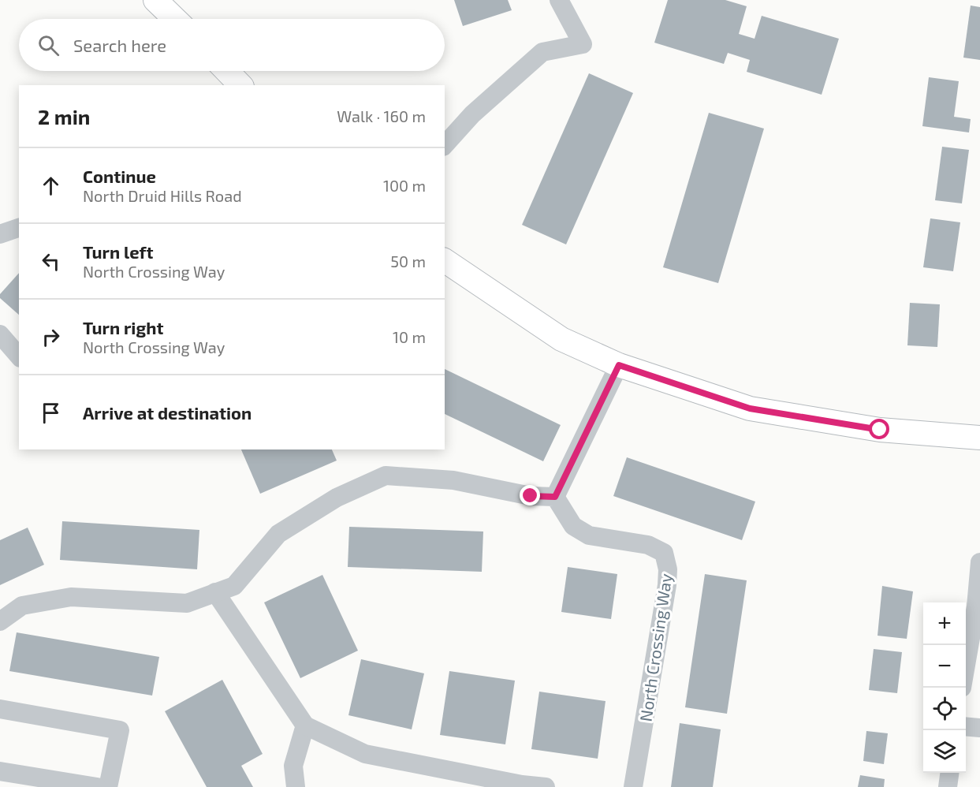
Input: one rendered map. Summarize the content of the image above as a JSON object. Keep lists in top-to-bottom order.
{
  "streets": {
    "street": ["North Crossing Way"]
  },
  "page": {
    "search": "Search here",
    "heading": ["2 min", "Walk · 160 m"],
    "list": [
      ["Continue", "North Druid Hills Road", "100 m"],
      ["Turn left", "North Crossing Way", "50 m"],
      ["Turn right", "North Crossing Way", "10 m"],
      "Arrive at destination"
    ],
    "map_buttons": ["+", "−"]
  }
}
